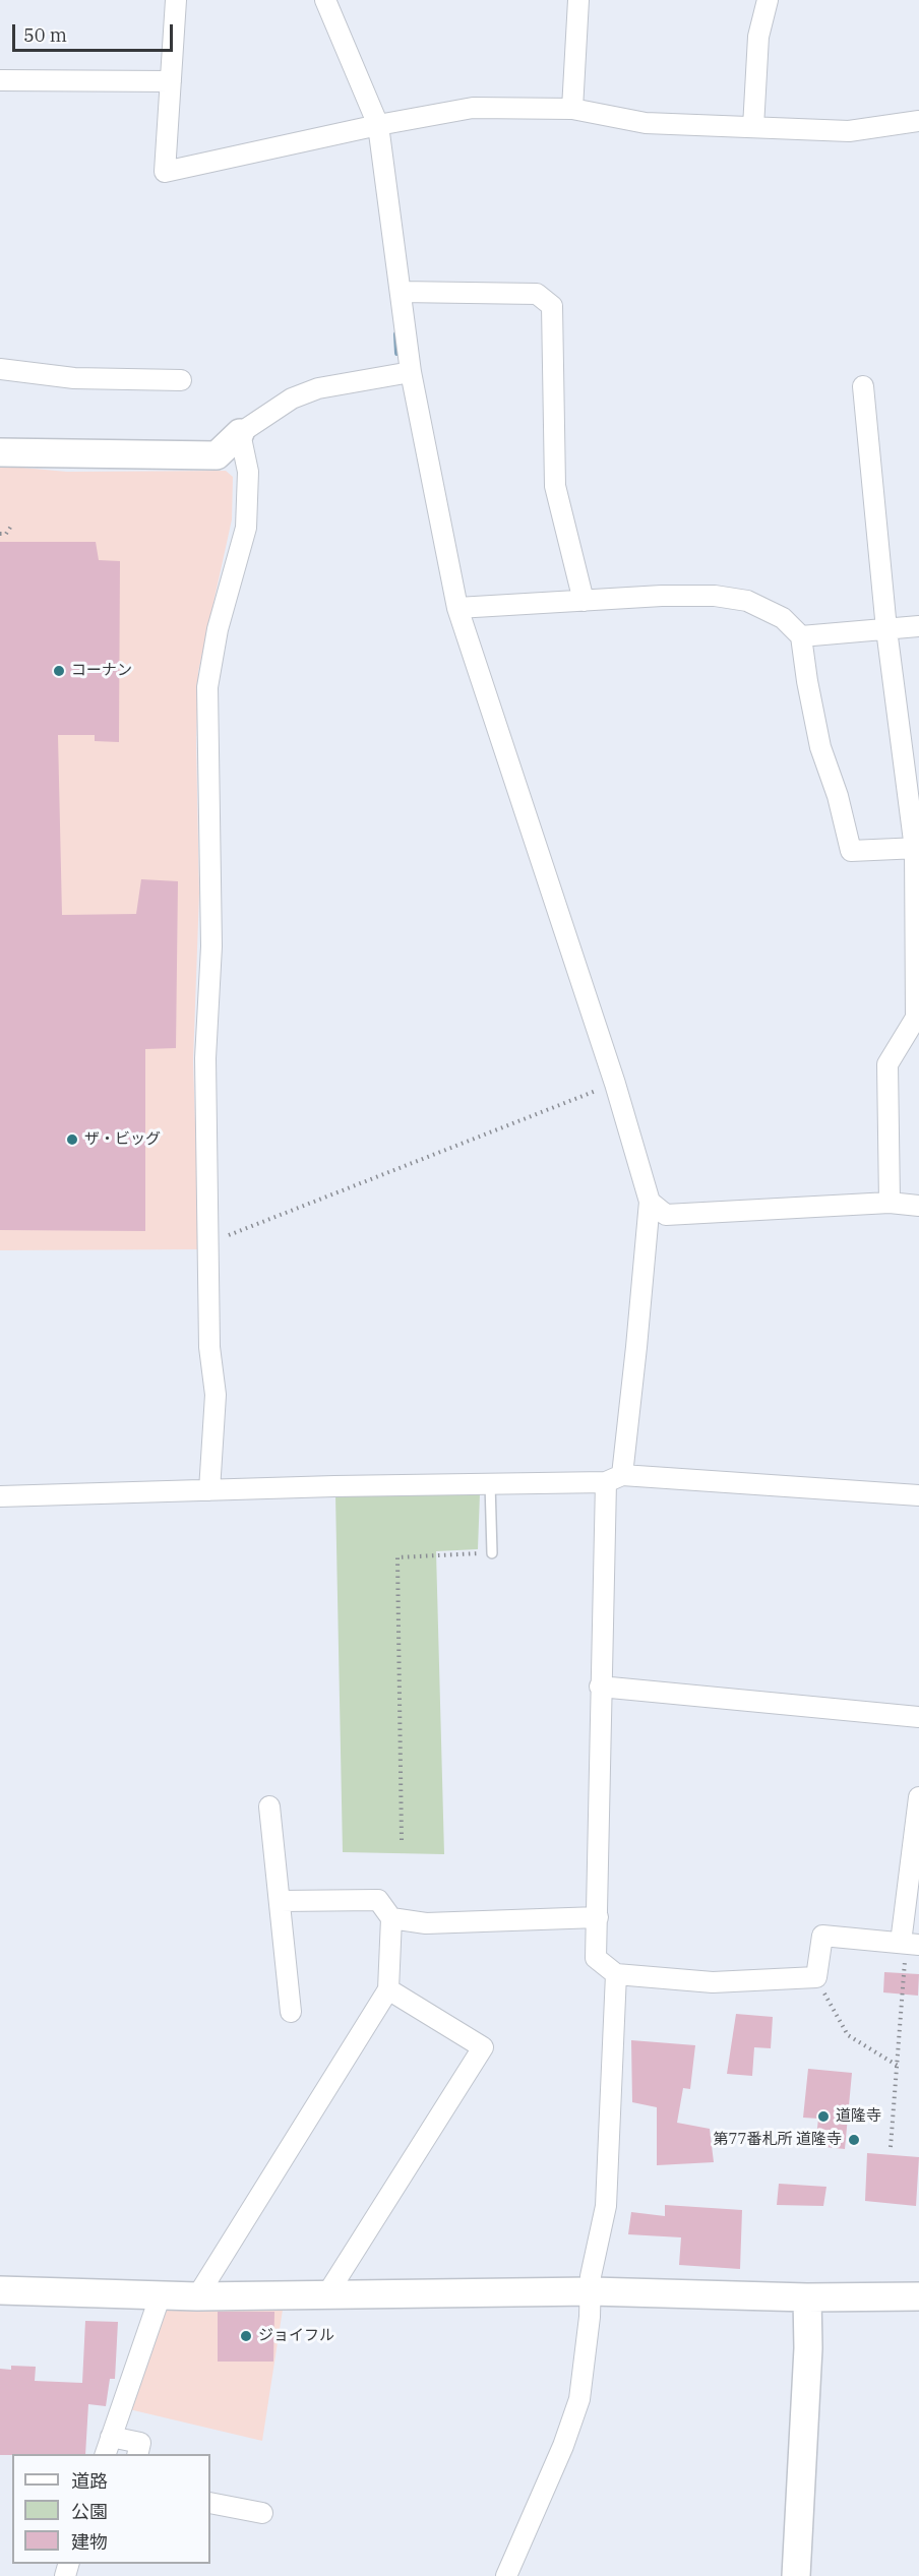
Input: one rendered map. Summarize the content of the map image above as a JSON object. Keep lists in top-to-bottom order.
{
  "places": [
    "コーナン",
    "ザ・ビッグ",
    "道隆寺",
    "第77番札所 道隆寺",
    "ジョイフル"
  ],
  "legend": ["道路", "公園", "建物"],
  "scale_bar": "50 m"
}
